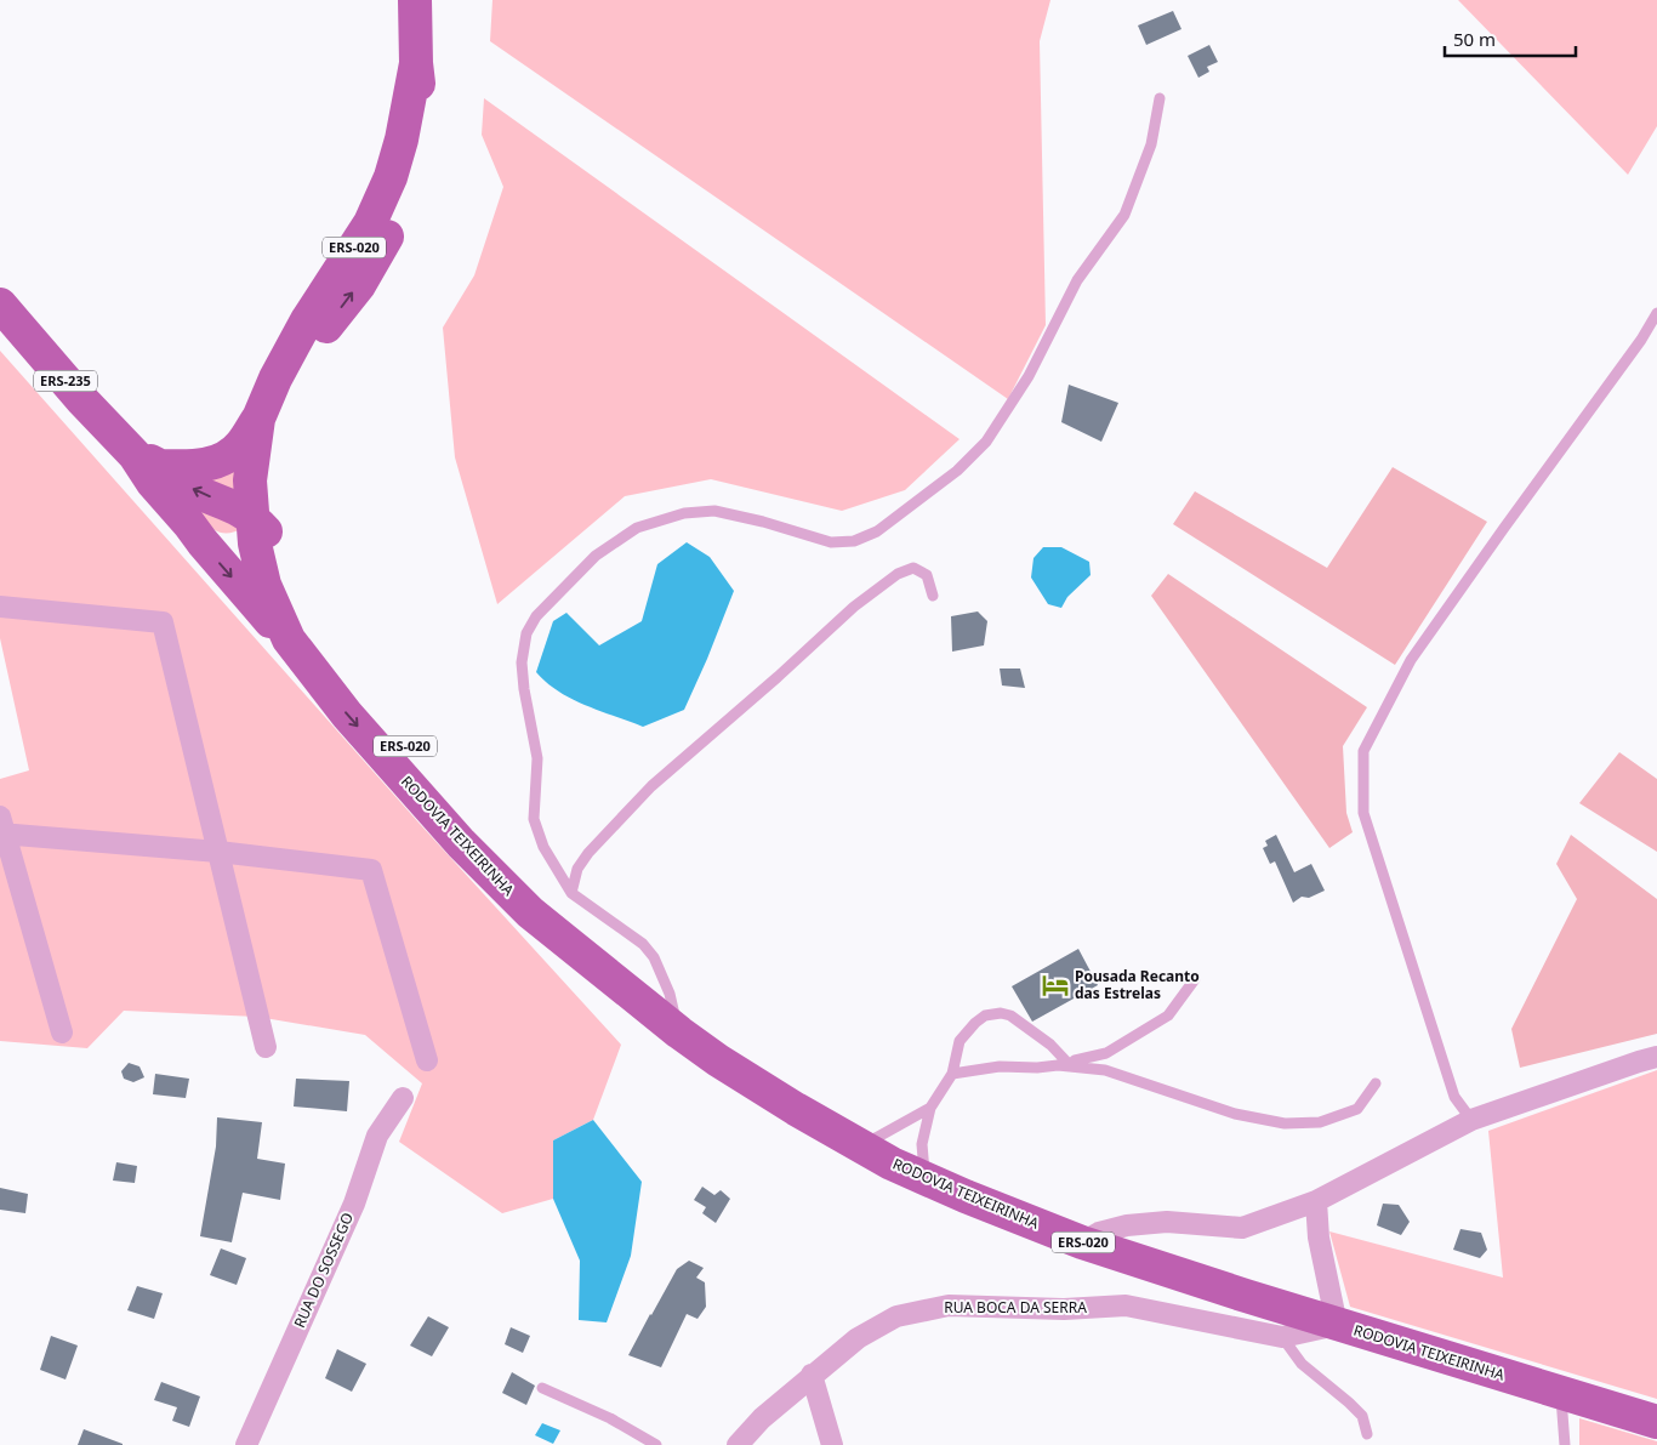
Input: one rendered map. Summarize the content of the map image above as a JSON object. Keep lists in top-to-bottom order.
{
  "streets": {
    "main road": ["ERS-020", "ERS-235", "RODOVIA TEIXEIRINHA"],
    "street": ["RUA DO SOSSEGO", "RUA BOCA DA SERRA"]
  },
  "crossings": [
    ["ERS-235", "RODOVIA TEIXEIRINHA"],
    ["RODOVIA TEIXEIRINHA", "RUA BOCA DA SERRA"]
  ],
  "places": {
    "hotel": ["Pousada Recanto das Estrelas"]
  },
  "scale_bar": "50 m"
}
